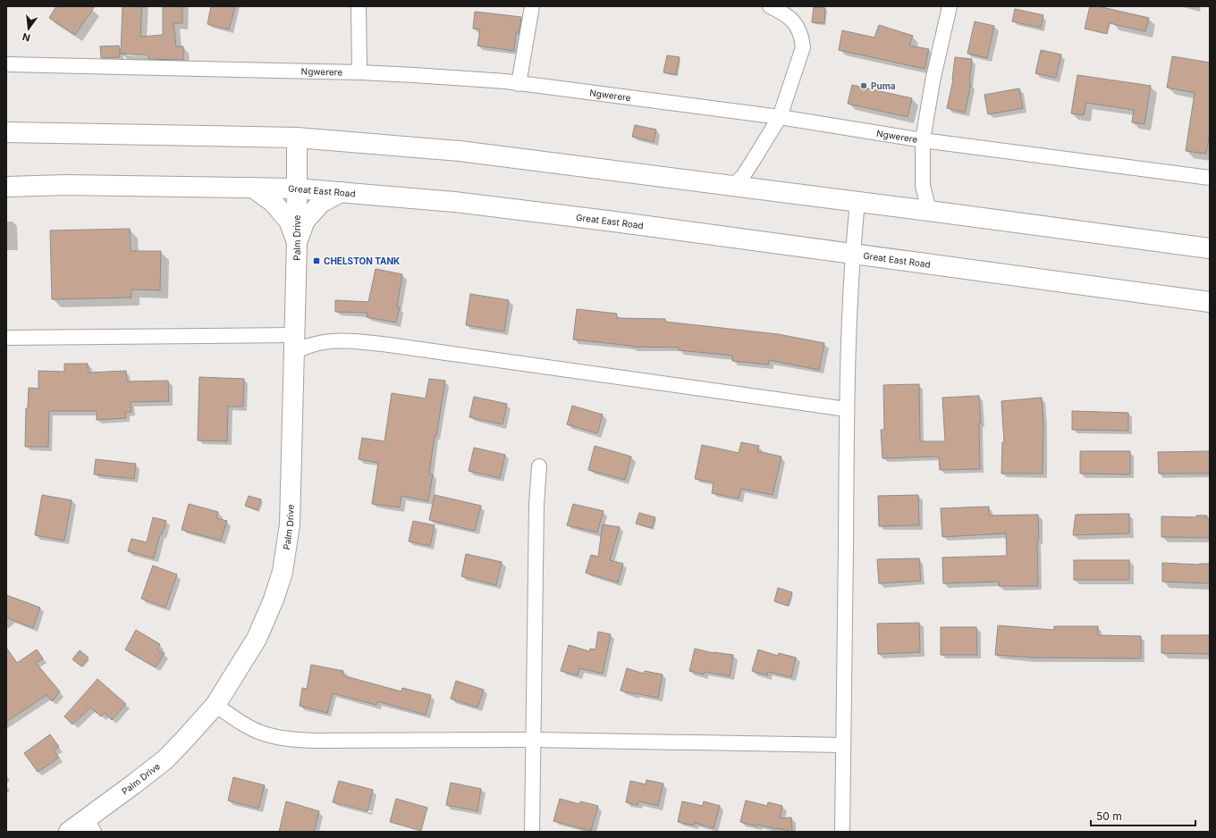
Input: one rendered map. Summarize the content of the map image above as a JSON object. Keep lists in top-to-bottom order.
{
  "streets": {
    "main road": ["Great East Road", "Palm Drive"],
    "street": ["Ngwerere"]
  },
  "crossings": [
    ["Great East Road", "Palm Drive"]
  ],
  "places": {
    "other": ["Puma"],
    "transit": ["CHELSTON TANK"]
  },
  "scale_bar": "50 m",
  "north": "bottom"
}
